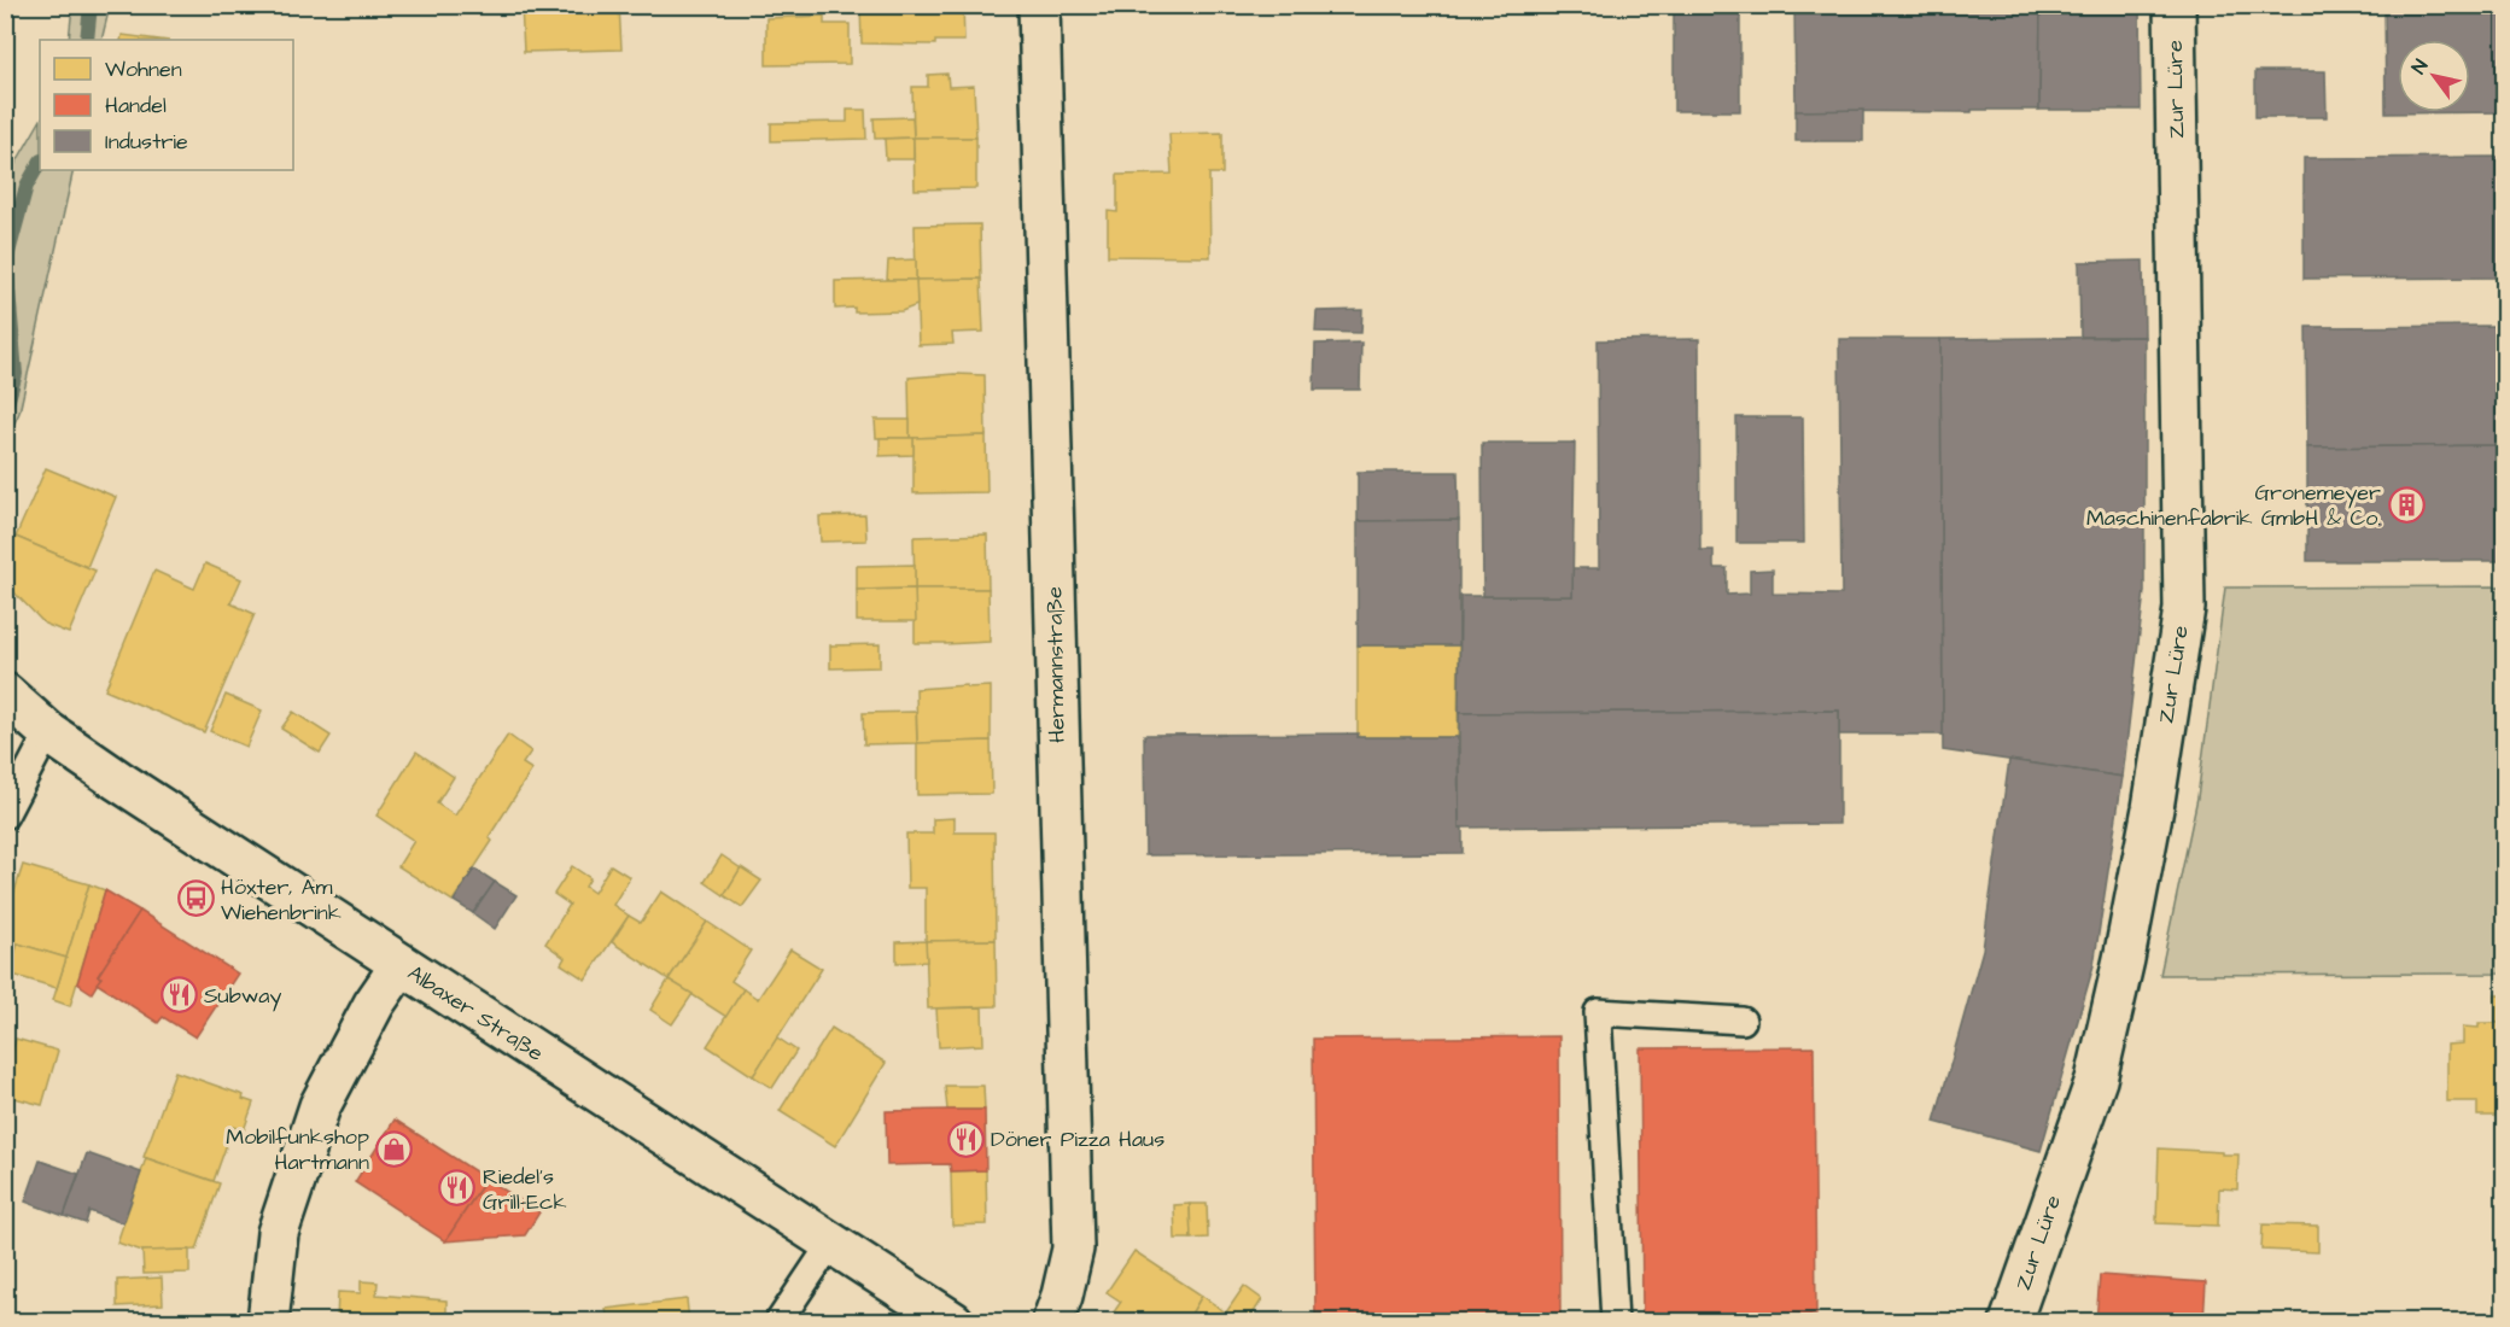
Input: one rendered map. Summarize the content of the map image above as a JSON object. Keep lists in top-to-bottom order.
{
  "streets": {
    "street": ["Zur Lüre", "Hermannstraße", "Albaxer Straße"]
  },
  "places": {
    "building": ["Gronemeyer Maschinenfabrik GmbH & Co."],
    "bus stop": ["Höxter, Am Wiehenbrink"],
    "restaurant": ["Subway", "Döner Pizza Haus", "Riedel's Grill-Eck"],
    "shop": ["Mobilfunkshop Hartmann"]
  },
  "legend": ["Wohnen", "Handel", "Industrie"],
  "north": "top left"
}
